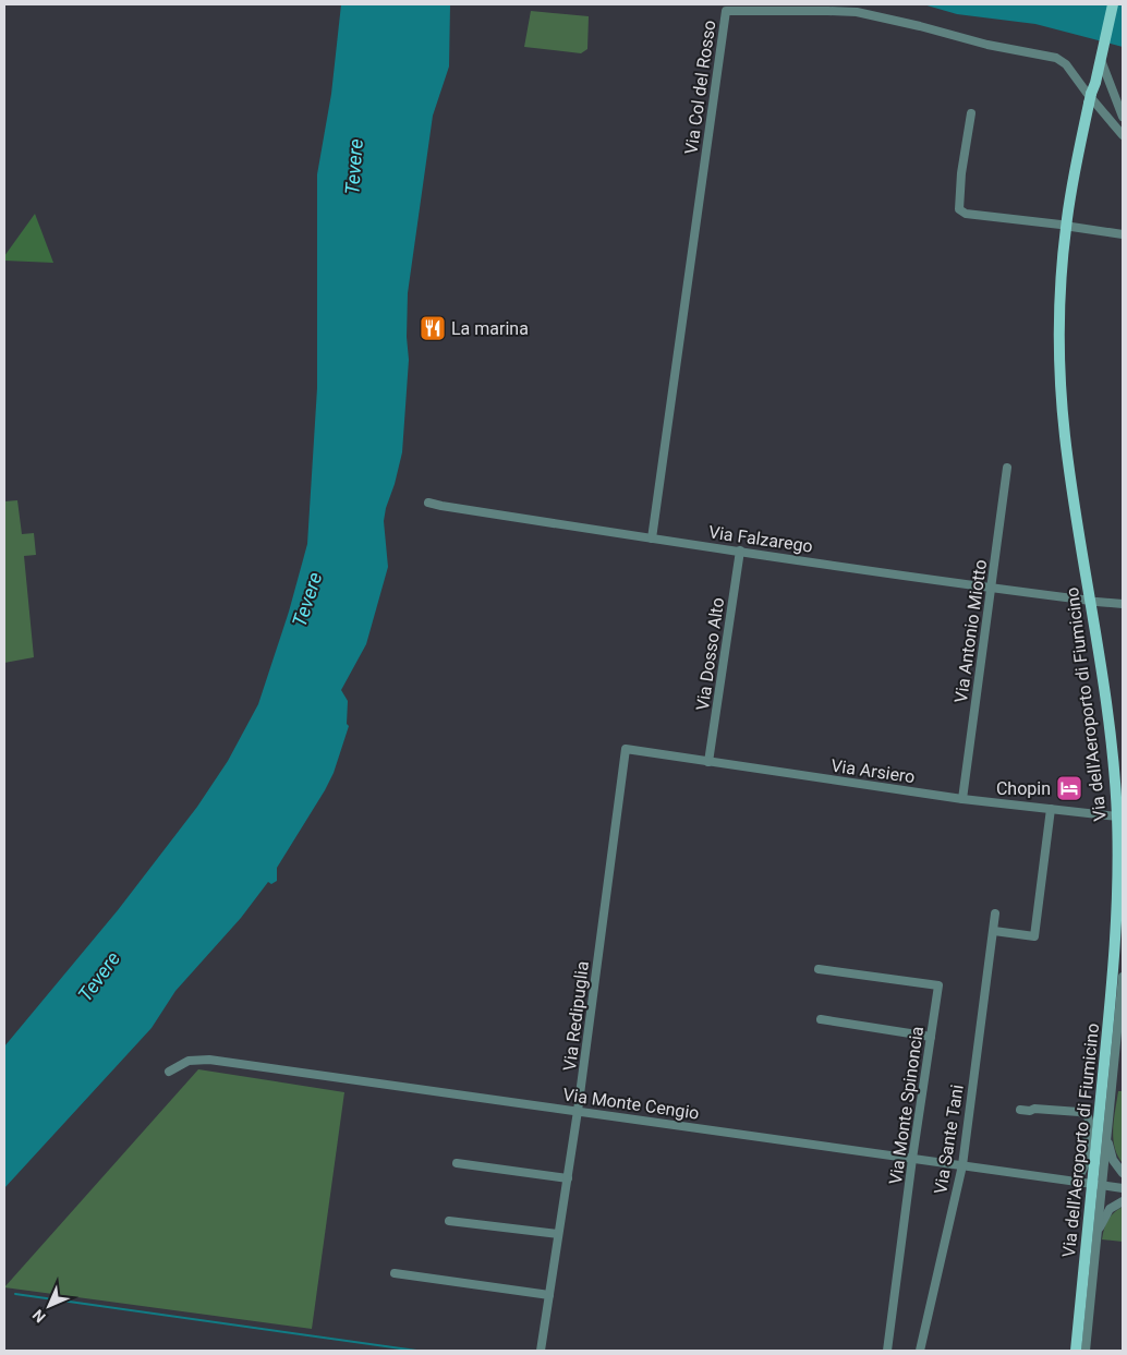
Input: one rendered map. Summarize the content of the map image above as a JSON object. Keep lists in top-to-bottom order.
{
  "streets": {
    "main road": ["Via dell'Aeroporto di Fiumicino"],
    "street": [
      "Via Col del Rosso",
      "Via Falzarego",
      "Via Antonio Miotto",
      "Via Dosso Alto",
      "Via Arsiero",
      "Via Redipuglia",
      "Via Monte Cengio",
      "Via Monte Spinoncia",
      "Via Sante Tani"
    ]
  },
  "crossings": [
    ["Via Col del Rosso", "Via Falzarego"],
    ["Via Falzarego", "Via Antonio Miotto"],
    ["Via Falzarego", "Via Dosso Alto"],
    ["Via Falzarego", "Via dell'Aeroporto di Fiumicino"],
    ["Via Antonio Miotto", "Via Arsiero"],
    ["Via Dosso Alto", "Via Arsiero"],
    ["Via dell'Aeroporto di Fiumicino", "Via Arsiero"],
    ["Via dell'Aeroporto di Fiumicino", "Via Monte Cengio"],
    ["Via Arsiero", "Via Redipuglia"],
    ["Via Redipuglia", "Via Monte Cengio"],
    ["Via Monte Cengio", "Via Monte Spinoncia"],
    ["Via Monte Cengio", "Via Sante Tani"]
  ],
  "water": ["Tevere"],
  "places": {
    "restaurant": ["La marina"],
    "hotel": ["Chopin"]
  },
  "north": "bottom left"
}
